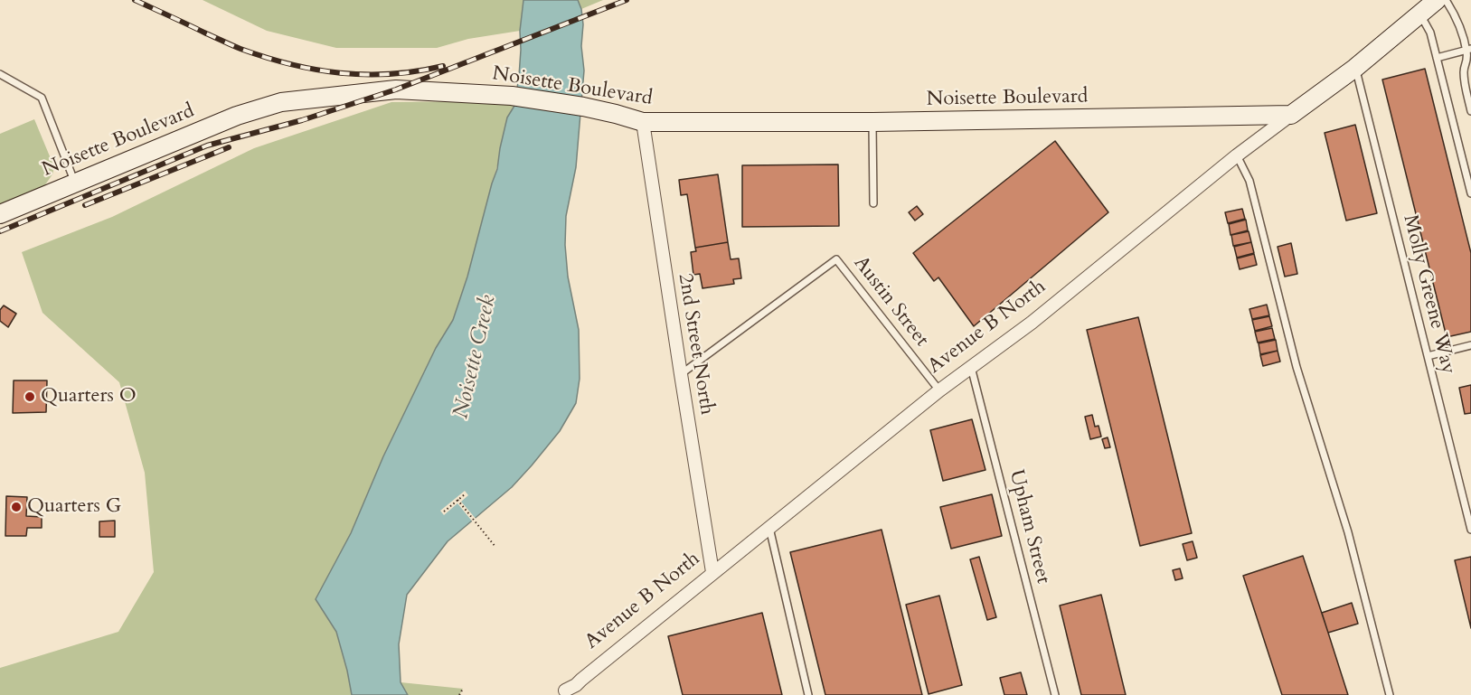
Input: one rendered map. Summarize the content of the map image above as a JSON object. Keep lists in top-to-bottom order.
{
  "streets": {
    "street": ["Noisette Boulevard", "Avenue B North", "2nd Street North"],
    "lane": ["Molly Greene Way", "Austin Street", "Upham Street"]
  },
  "crossings": [
    ["Noisette Boulevard", "Avenue B North"],
    ["Noisette Boulevard", "2nd Street North"],
    ["Molly Greene Way", "Avenue B North"],
    ["Austin Street", "Avenue B North"],
    ["Austin Street", "2nd Street North"],
    ["Avenue B North", "2nd Street North"],
    ["Avenue B North", "Upham Street"]
  ],
  "water": ["Noisette Creek"],
  "places": ["Quarters O", "Quarters G"]
}
